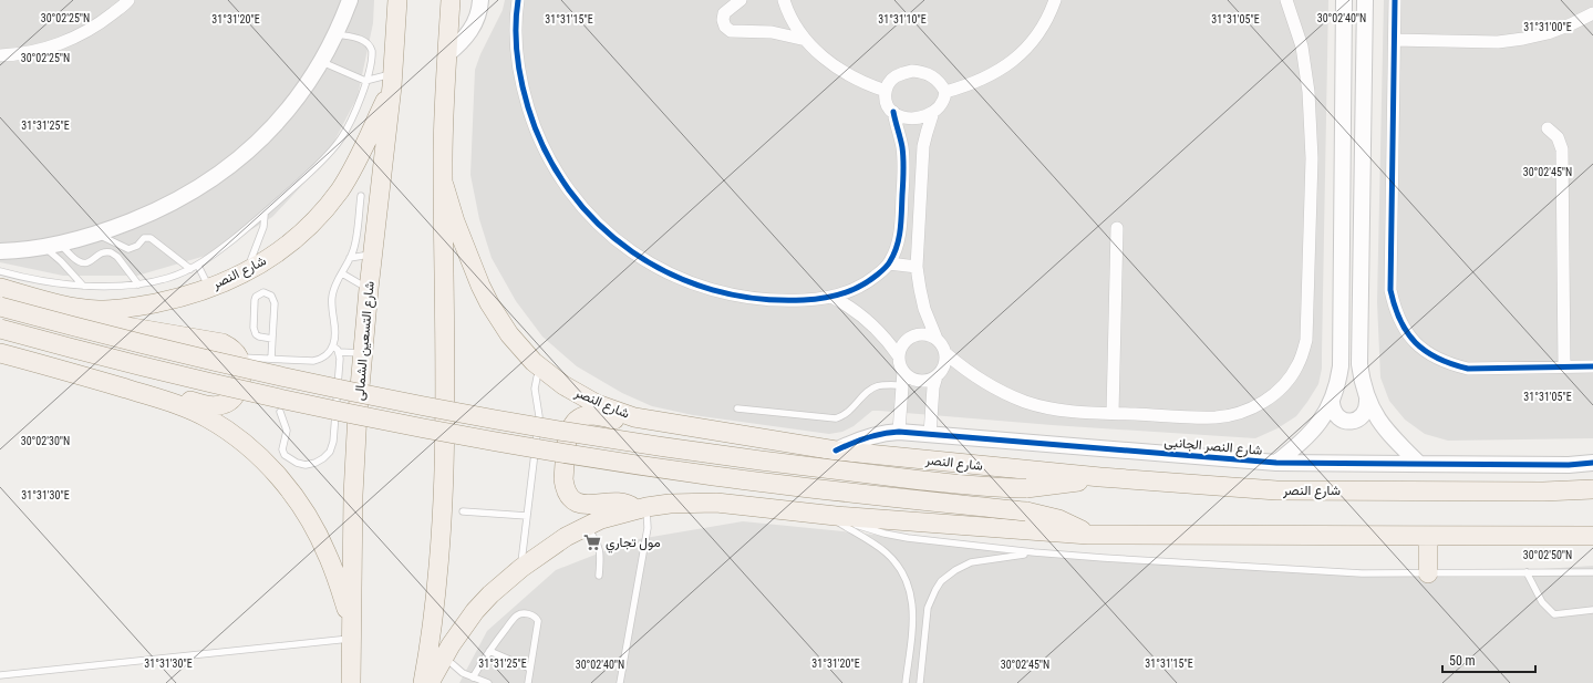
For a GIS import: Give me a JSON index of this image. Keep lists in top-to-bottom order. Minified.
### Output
{"streets":{"main road":["شارع النصر","شارع التسعين الشمالى"],"street":["شارع النصر الجانبى"]},"crossings":[["شارع النصر","شارع التسعين الشمالى"],["شارع النصر","شارع النصر الجانبى"]],"places":{"supermarket":["مول تجاري"]},"scale_bar":"50 m","coordinates":["30°02'25\"N","30°02'40\"N","31°31'20\"E","31°31'15\"E","31°31'10\"E","31°31'05\"E","31°31'00\"E","31°31'25\"E","30°02'45\"N","30°02'30\"N","31°31'30\"E","30°02'50\"N"]}
